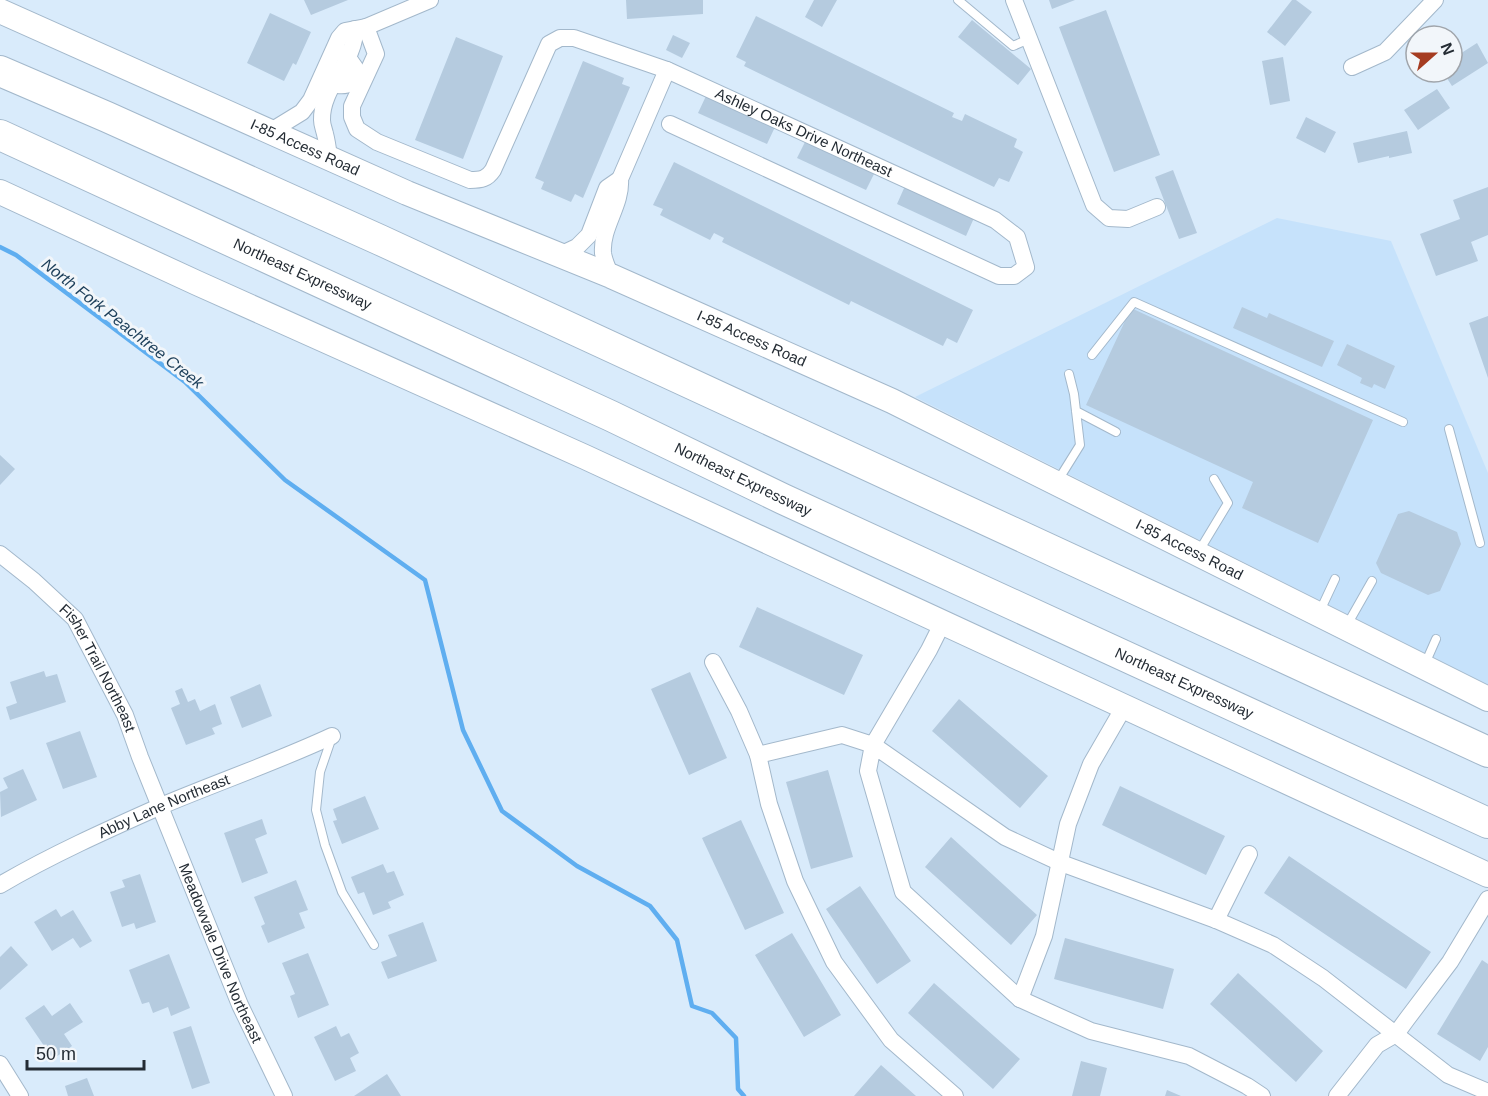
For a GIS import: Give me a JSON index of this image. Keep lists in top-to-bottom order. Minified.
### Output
{"streets":{"highway":["Northeast Expressway"],"main road":["I-85 Access Road"],"street":["Ashley Oaks Drive Northeast","Fisher Trail Northeast","Abby Lane Northeast","Meadowvale Drive Northeast"]},"crossings":[["Fisher Trail Northeast","Abby Lane Northeast"],["Fisher Trail Northeast","Meadowvale Drive Northeast"],["Abby Lane Northeast","Meadowvale Drive Northeast"]],"water":["North Fork Peachtree Creek"],"scale_bar":"50 m","north":"right"}
